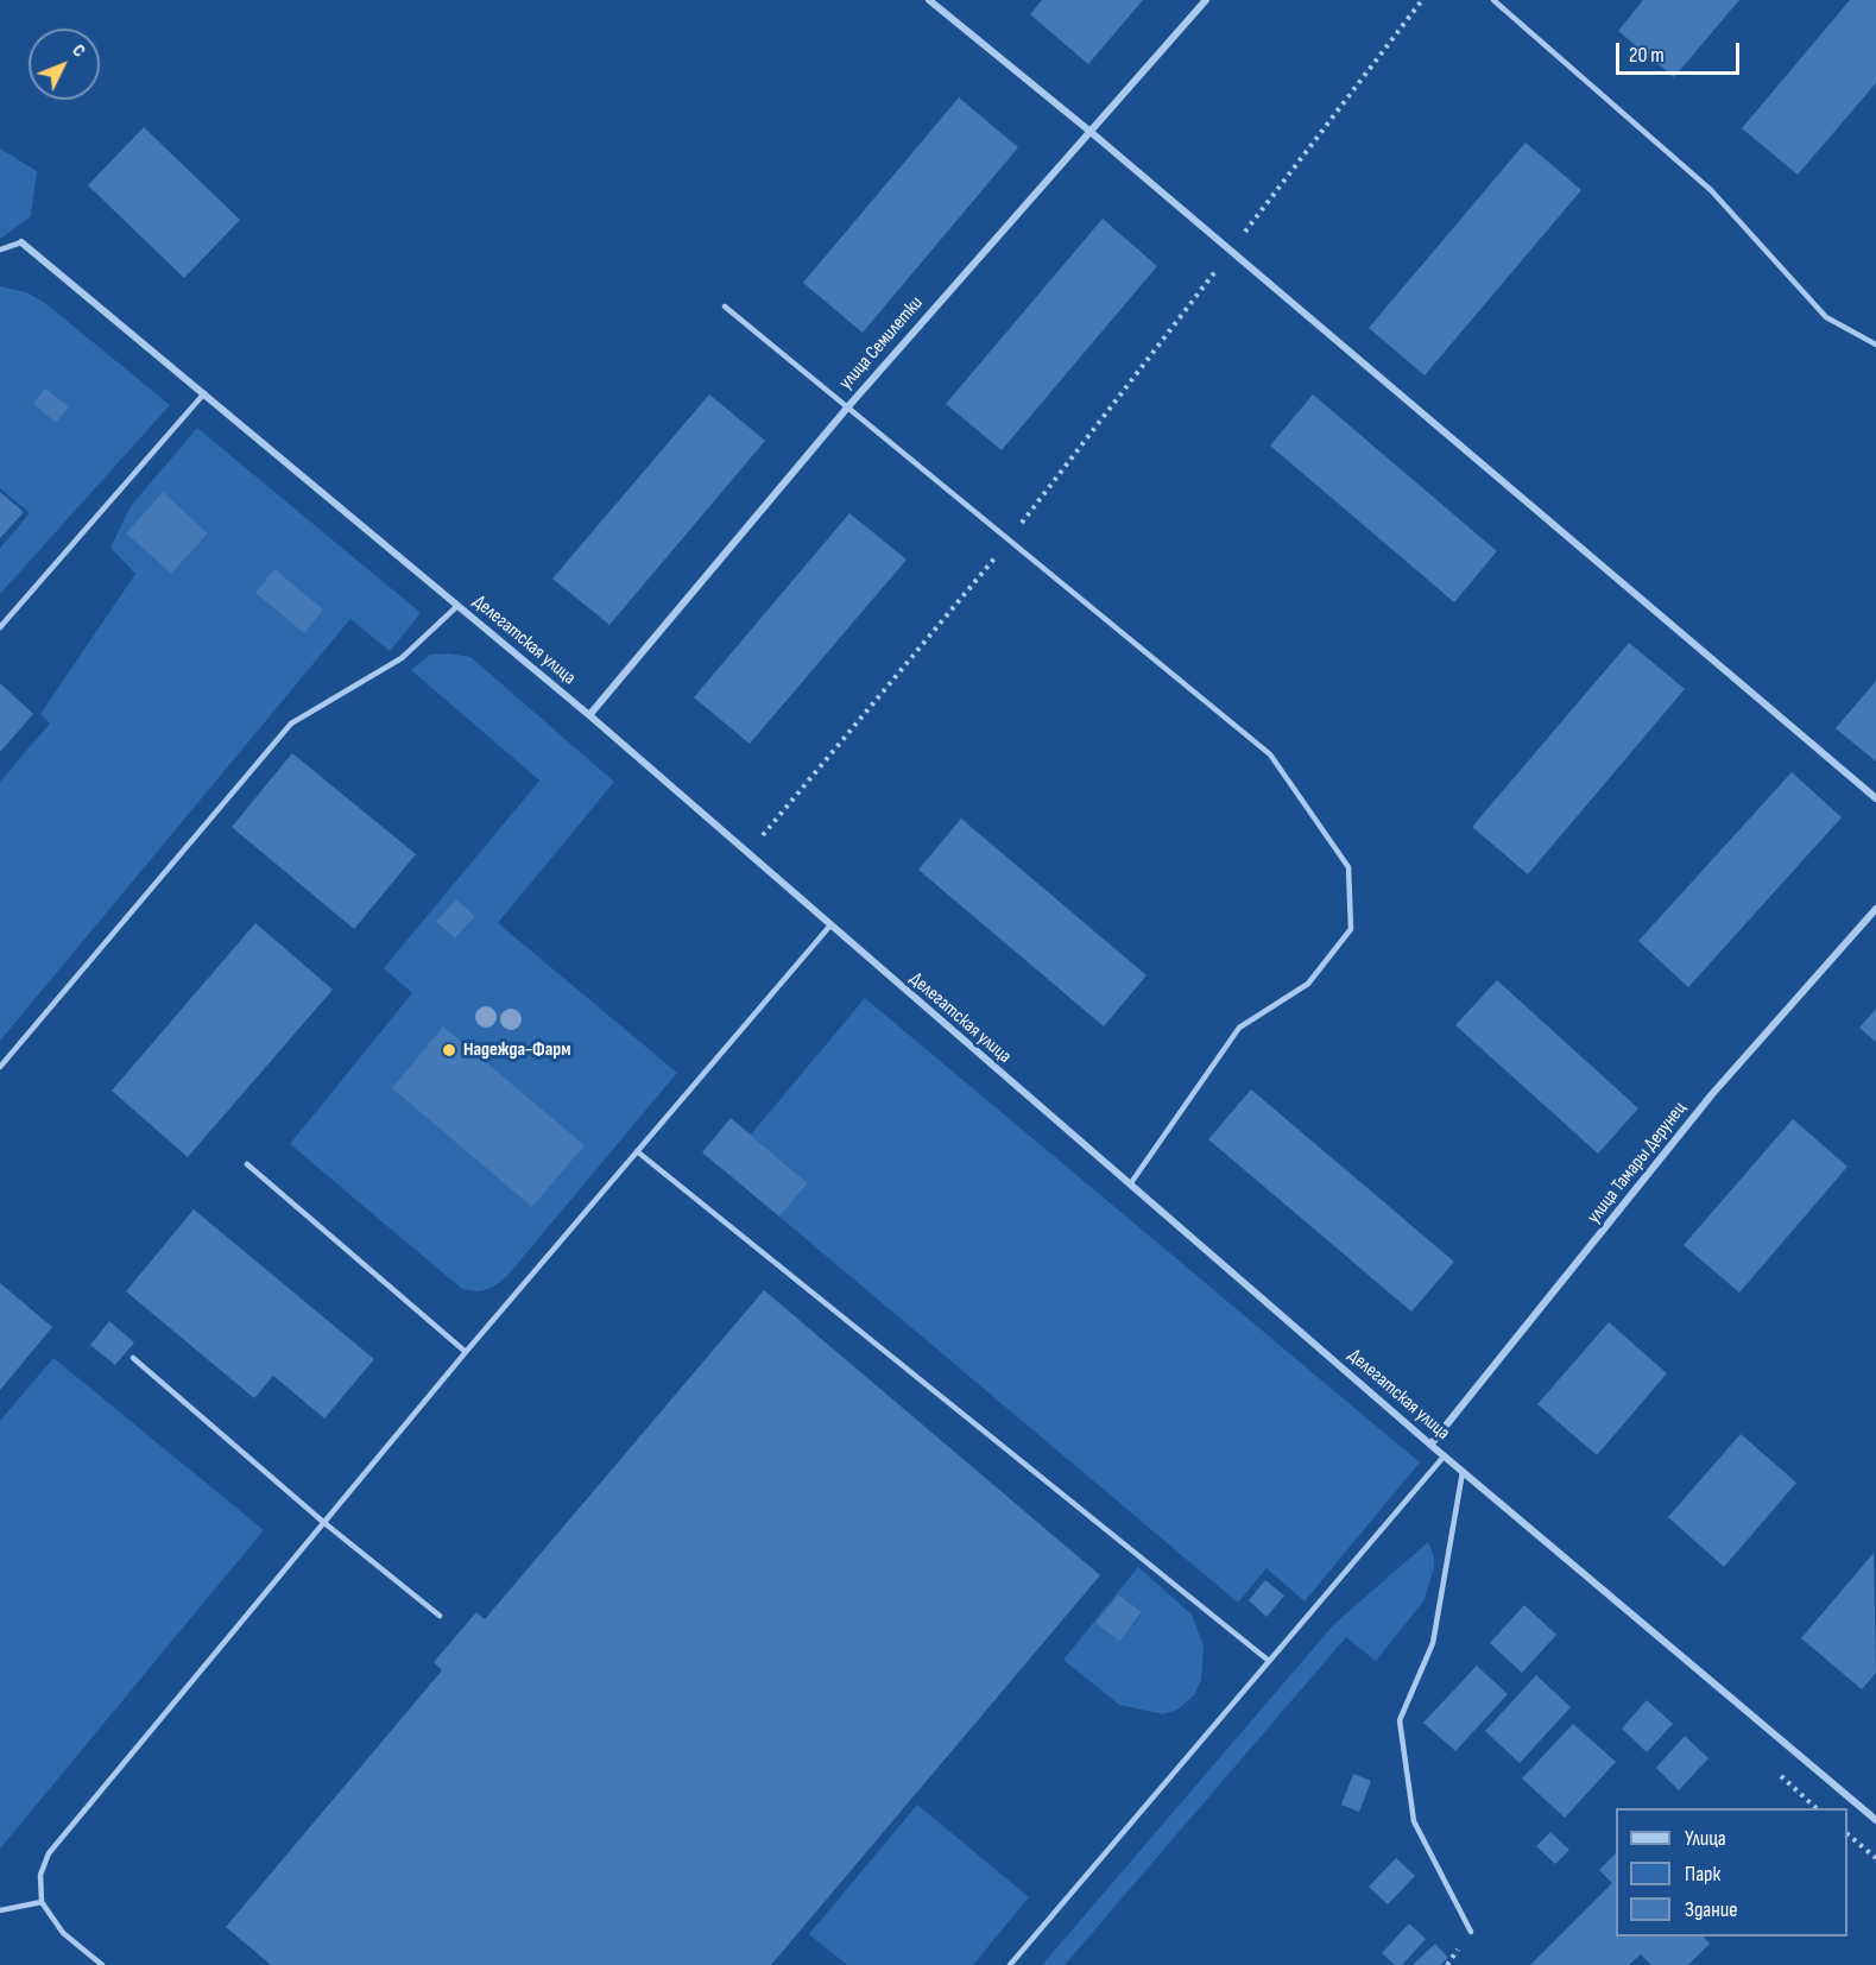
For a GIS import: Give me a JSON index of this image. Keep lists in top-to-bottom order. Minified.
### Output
{"streets":{"street":["улица Семилетки","Делегатская улица","улица Тамары Дерунец"]},"crossings":[["улица Семилетки","Делегатская улица"],["Делегатская улица","улица Тамары Дерунец"]],"places":["Надежда-Фарм"],"legend":["Улица","Парк","Здание"],"scale_bar":"20 m","north":"top right"}
